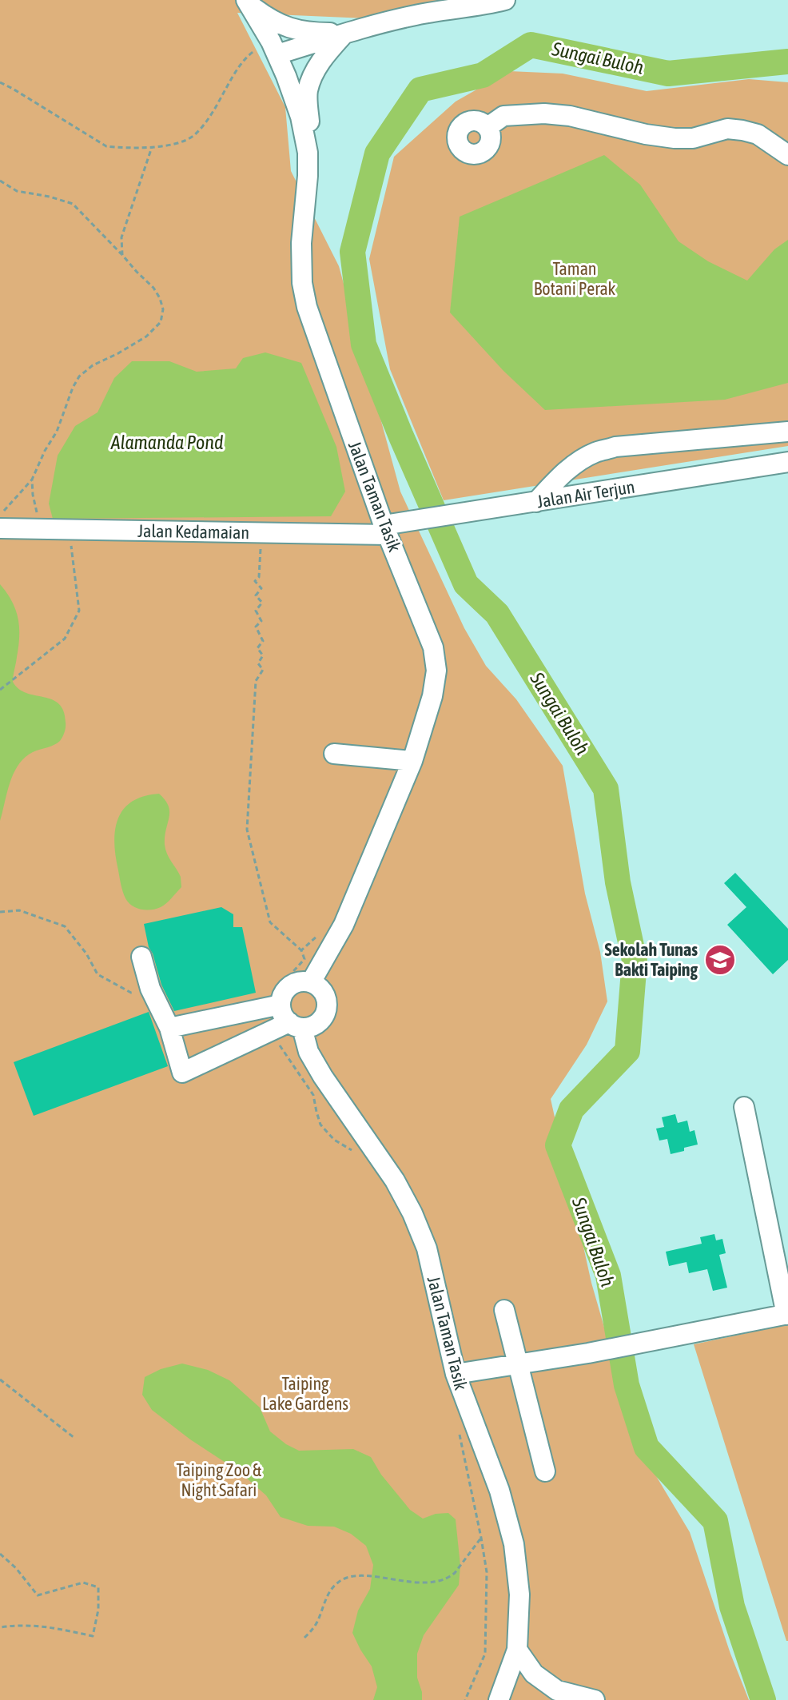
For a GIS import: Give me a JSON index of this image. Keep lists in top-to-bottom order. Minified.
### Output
{"streets":{"street":["Jalan Air Terjun","Jalan Taman Tasik","Jalan Kedamaian"]},"crossings":[["Jalan Air Terjun","Jalan Taman Tasik"],["Jalan Air Terjun","Jalan Kedamaian"],["Jalan Taman Tasik","Jalan Kedamaian"]],"water":["Sungai Buloh","Alamanda Pond"],"parks":["Taman Botani Perak","Taiping Lake Gardens","Taiping Zoo & Night Safari"],"places":{"school or university":["Sekolah Tunas Bakti Taiping"]}}
